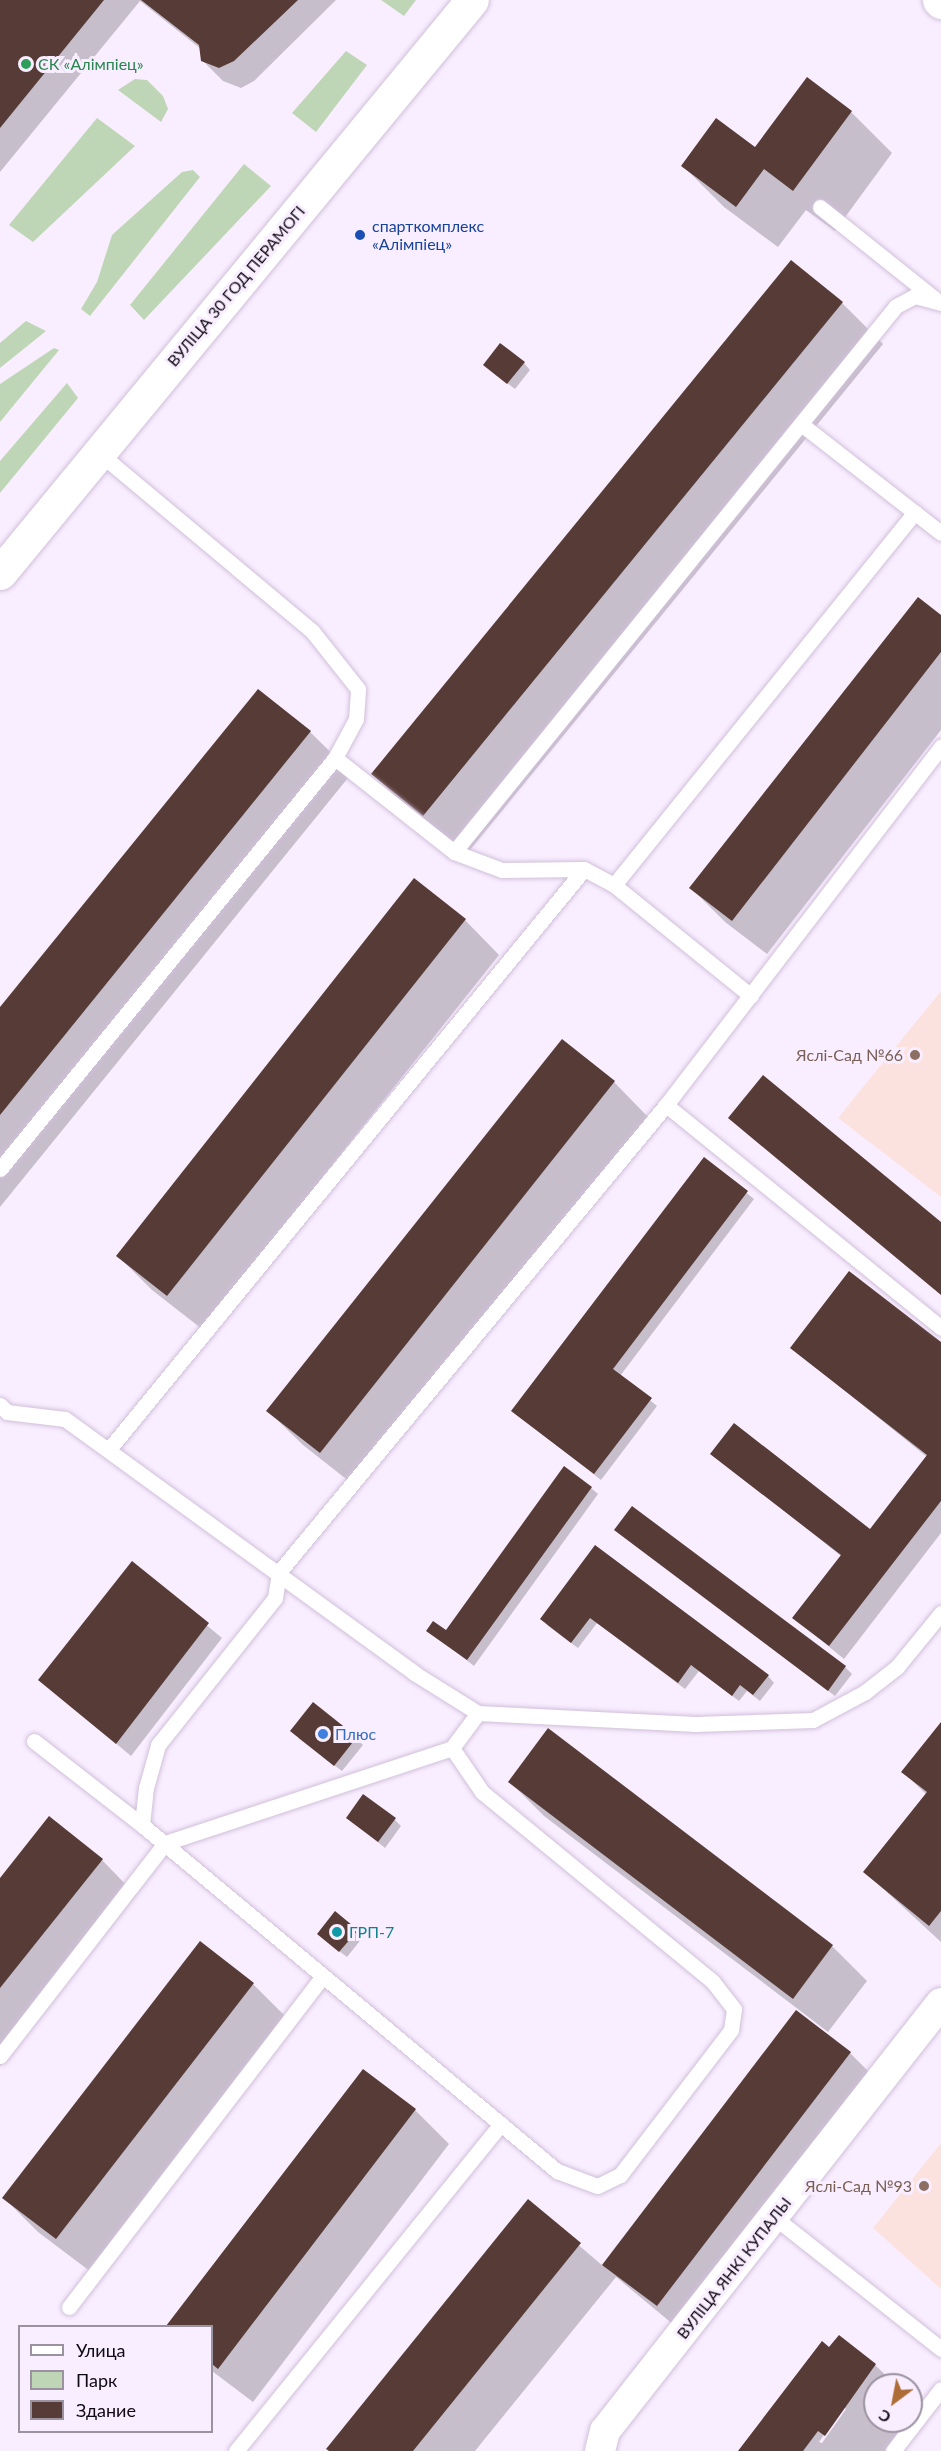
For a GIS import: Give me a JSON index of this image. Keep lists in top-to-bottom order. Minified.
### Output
{"streets":{"street":["ВУЛІЦА 30 ГОД ПЕРАМОГІ","ВУЛІЦА ЯНКІ КУПАЛЫ"]},"places":["СК «Алімпіец»","спарткомплекс «Алімпіец»","Яслі-Сад №66","Плюс","ГРП-7","Яслі-Сад №93"],"legend":["Улица","Парк","Здание"],"north":"bottom left"}
